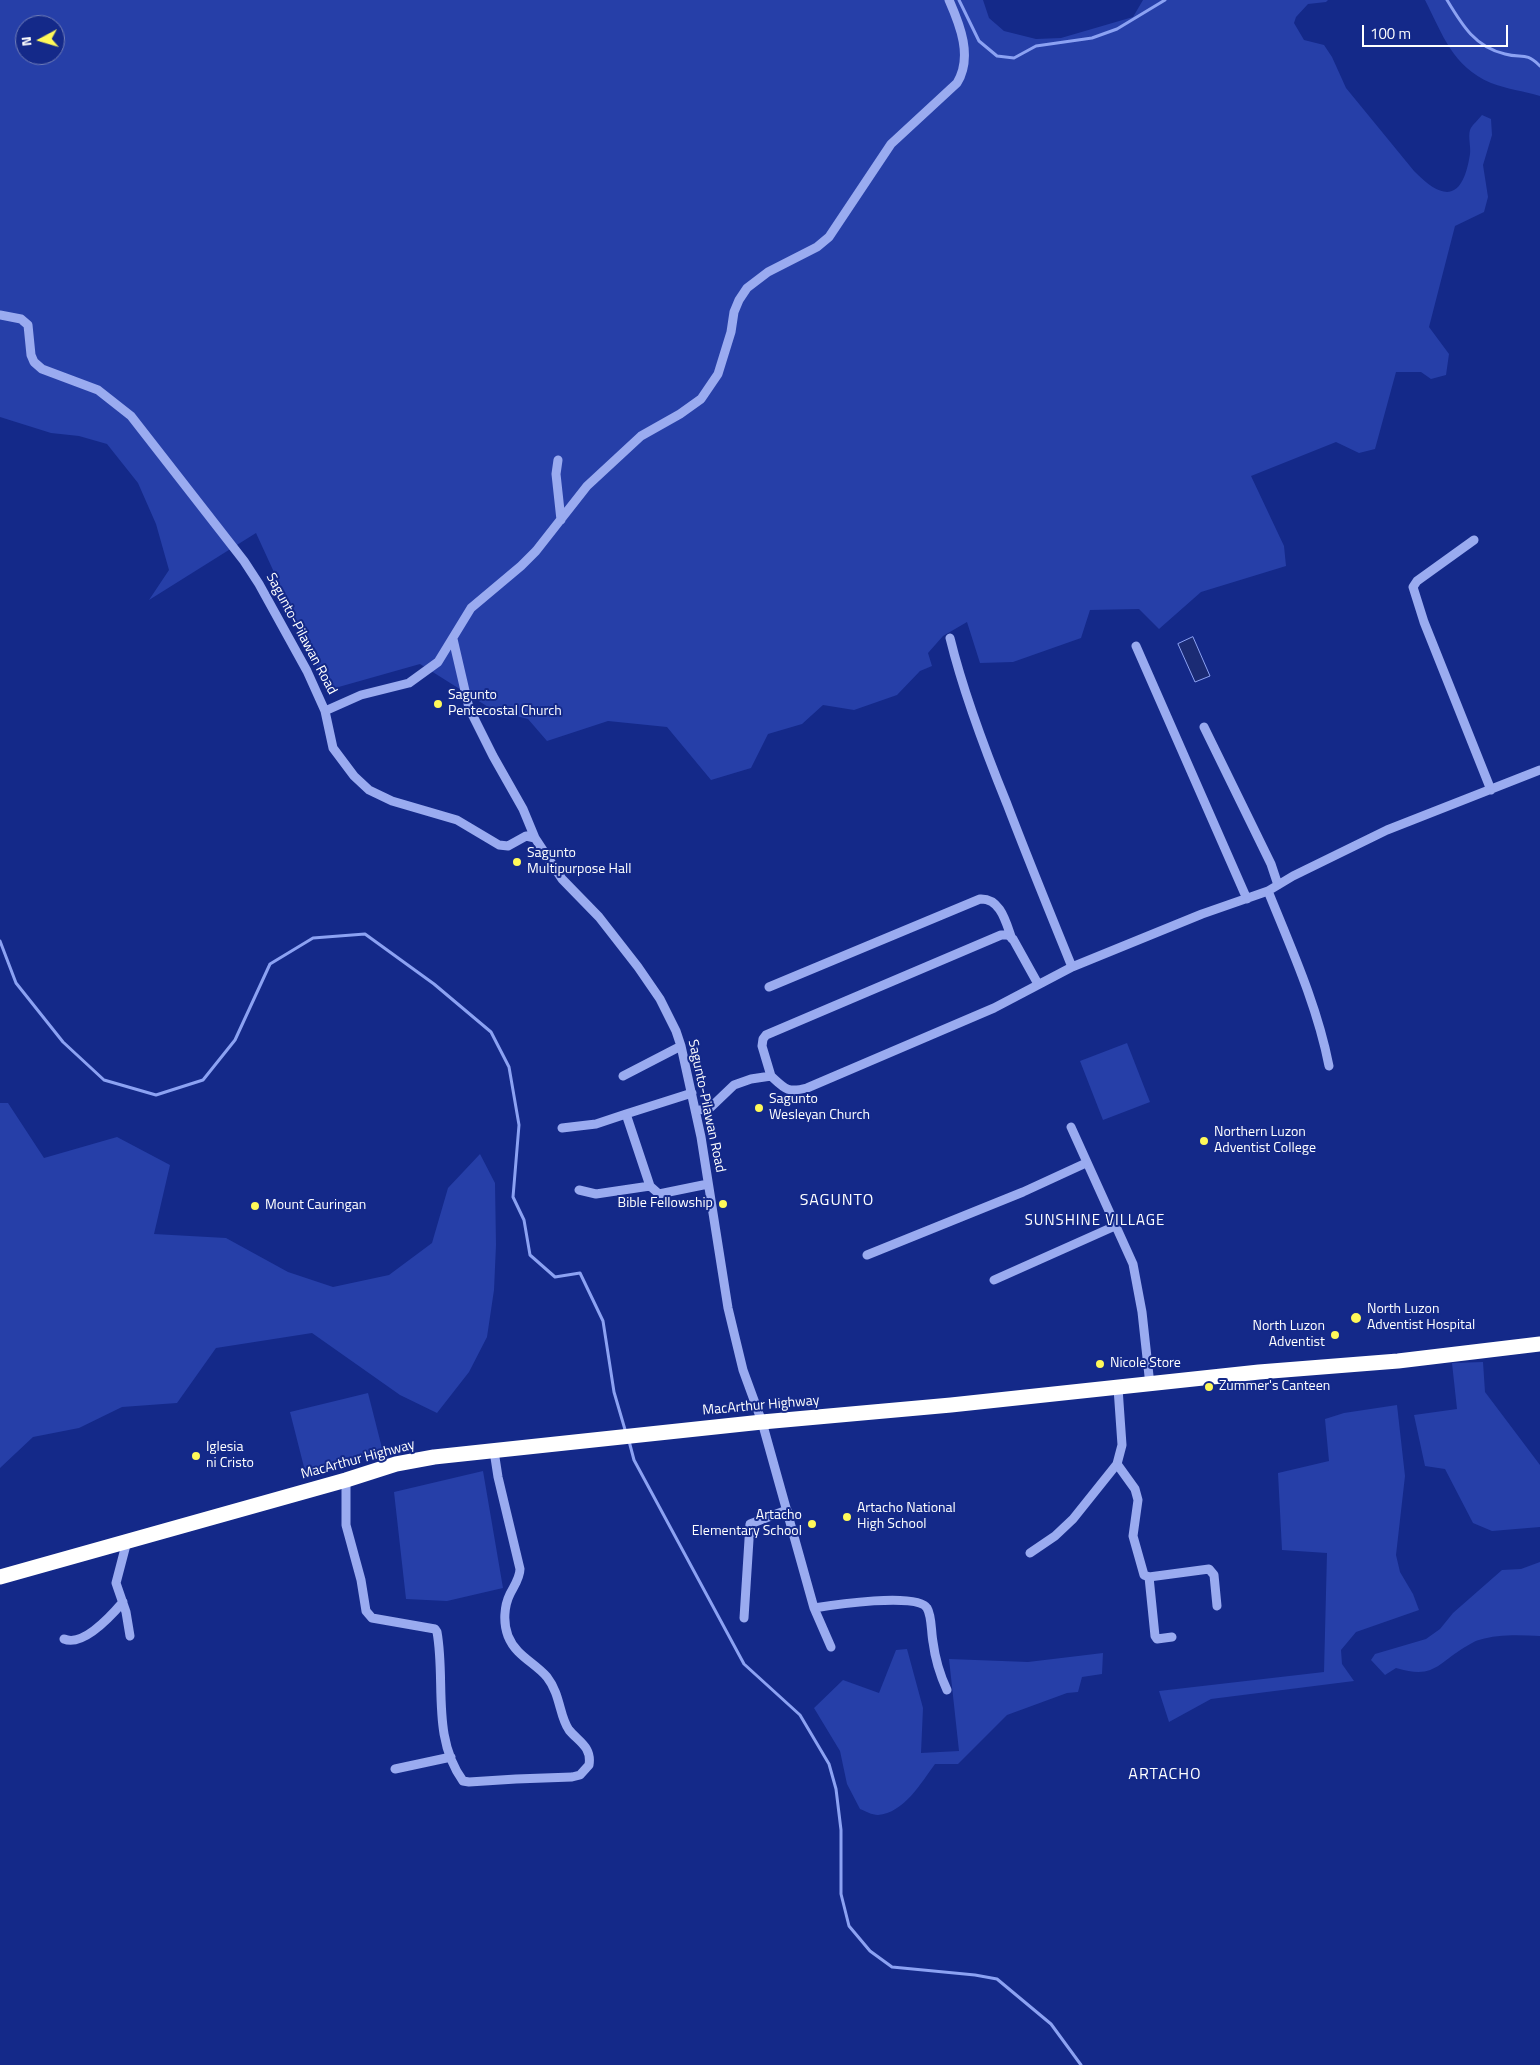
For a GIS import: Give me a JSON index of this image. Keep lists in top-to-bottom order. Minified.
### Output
{"streets":{"highway":["MacArthur Highway"],"street":["Sagunto-Pilawan Road"]},"crossings":[["Sagunto-Pilawan Road","MacArthur Highway"]],"districts":["SAGUNTO","SUNSHINE VILLAGE","ARTACHO"],"places":["Sagunto Pentecostal Church","Sagunto Multipurpose Hall","Sagunto Wesleyan Church","Northern Luzon Adventist College","Bible Fellowship","Mount Cauringan","North Luzon Adventist Hospital","North Luzon Adventist","Nicole Store","Zummer's Canteen","Iglesia ni Cristo","Artacho National High School","Artacho Elementary School"],"scale_bar":"100 m","north":"left"}
